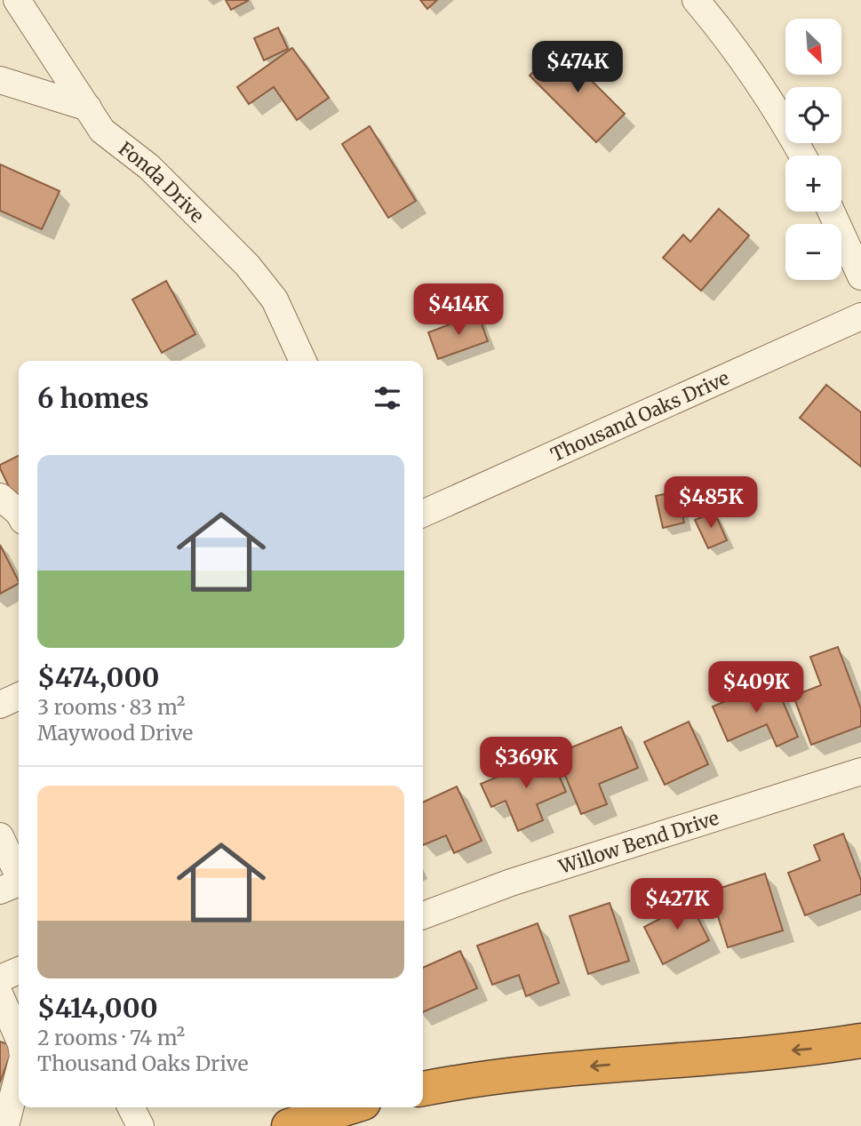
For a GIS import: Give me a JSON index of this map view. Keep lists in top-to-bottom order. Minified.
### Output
{"streets":{"street":["Fonda Drive","Thousand Oaks Drive","Willow Bend Drive"]},"north":"bottom right","page":{"map_buttons":["+","−"],"price":["$474K","$414K","$485K","$409K","$369K","$427K"],"heading":"6 homes","list":[{"name":"$474,000","note":"3 rooms · 83 m² · Maywood Drive"},{"name":"$414,000","note":"2 rooms · 74 m² · Thousand Oaks Drive"}]}}
